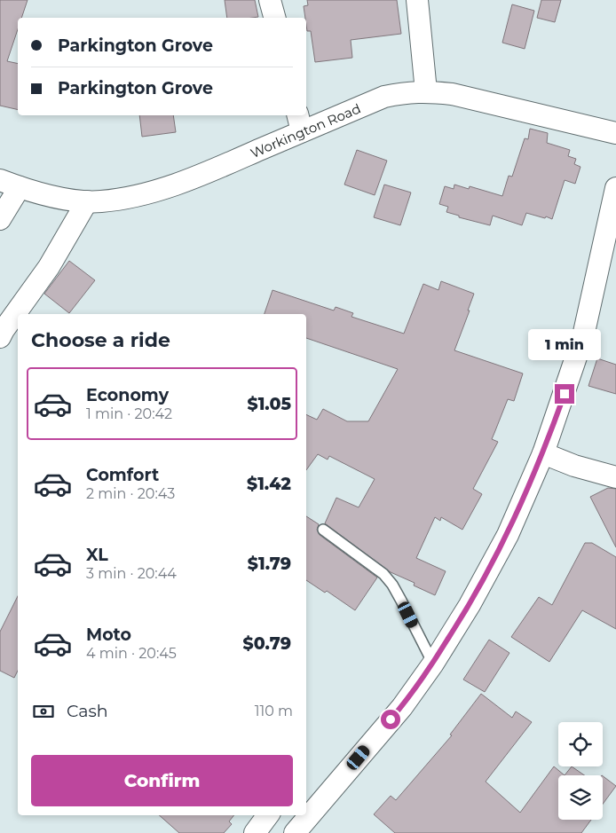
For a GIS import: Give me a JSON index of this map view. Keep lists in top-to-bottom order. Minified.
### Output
{"streets":{"street":["Workington Road"]},"page":{"banner":["Parkington Grove","Parkington Grove"],"heading":"Choose a ride","bubble":"1 min","list":[{"name":"Economy","note":"1 min · 20:42","value":"$1.05"},{"name":"Comfort","note":"2 min · 20:43","value":"$1.42"},{"name":"XL","note":"3 min · 20:44","value":"$1.79"},{"name":"Moto","note":"4 min · 20:45","value":"$0.79"}],"pay":["Cash","110 m"],"buttons":"Confirm"}}
